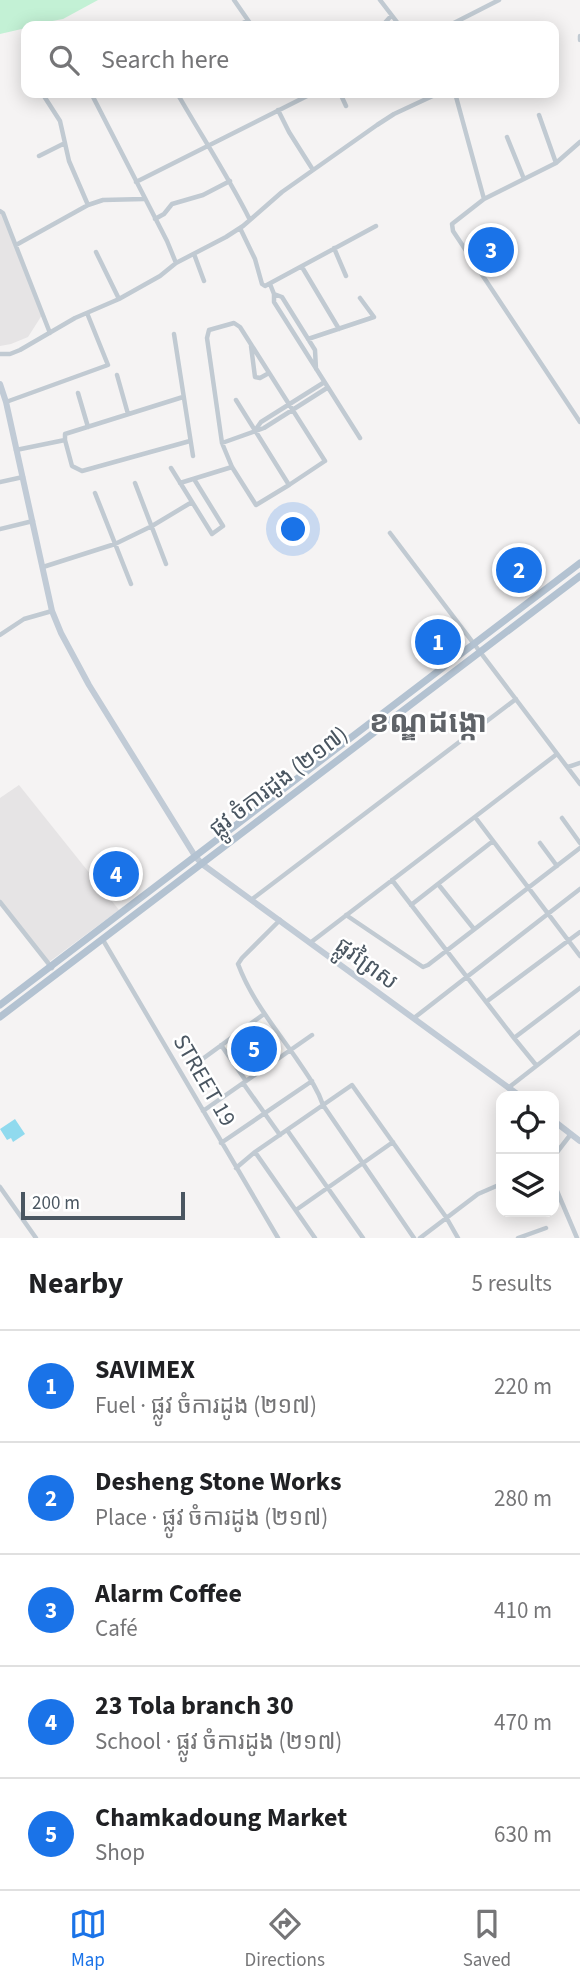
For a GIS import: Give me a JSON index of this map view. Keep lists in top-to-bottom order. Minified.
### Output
{"streets":{"main road":["ផ្លូវ ចំការដូង (២១៧)"],"street":["ផ្លូវព្រៃស","STREET 19"]},"crossings":[["ផ្លូវ ចំការដូង (២១៧)","ផ្លូវព្រៃស"],["ផ្លូវ ចំការដូង (២១៧)","STREET 19"]],"districts":["ខណ្ឌដង្កោ"],"scale_bar":"200 m","page":{"search":"Search here","pins":["3","2","1","4","5"],"scale":"200 m","heading":["Nearby","5 results"],"list":[{"mark":"1","name":"SAVIMEX","note":"Fuel · ផ្លូវ ចំការដូង (២១៧)","value":"220 m"},{"mark":"2","name":"Desheng Stone Works","note":"Place · ផ្លូវ ចំការដូង (២១៧)","value":"280 m"},{"mark":"3","name":"Alarm Coffee","note":"Café","value":"410 m"},{"mark":"4","name":"23 Tola branch 30","note":"School · ផ្លូវ ចំការដូង (២១៧)","value":"470 m"},{"mark":"5","name":"Chamkadoung Market","note":"Shop","value":"630 m"}],"nav":["Map","Directions","Saved"]}}
